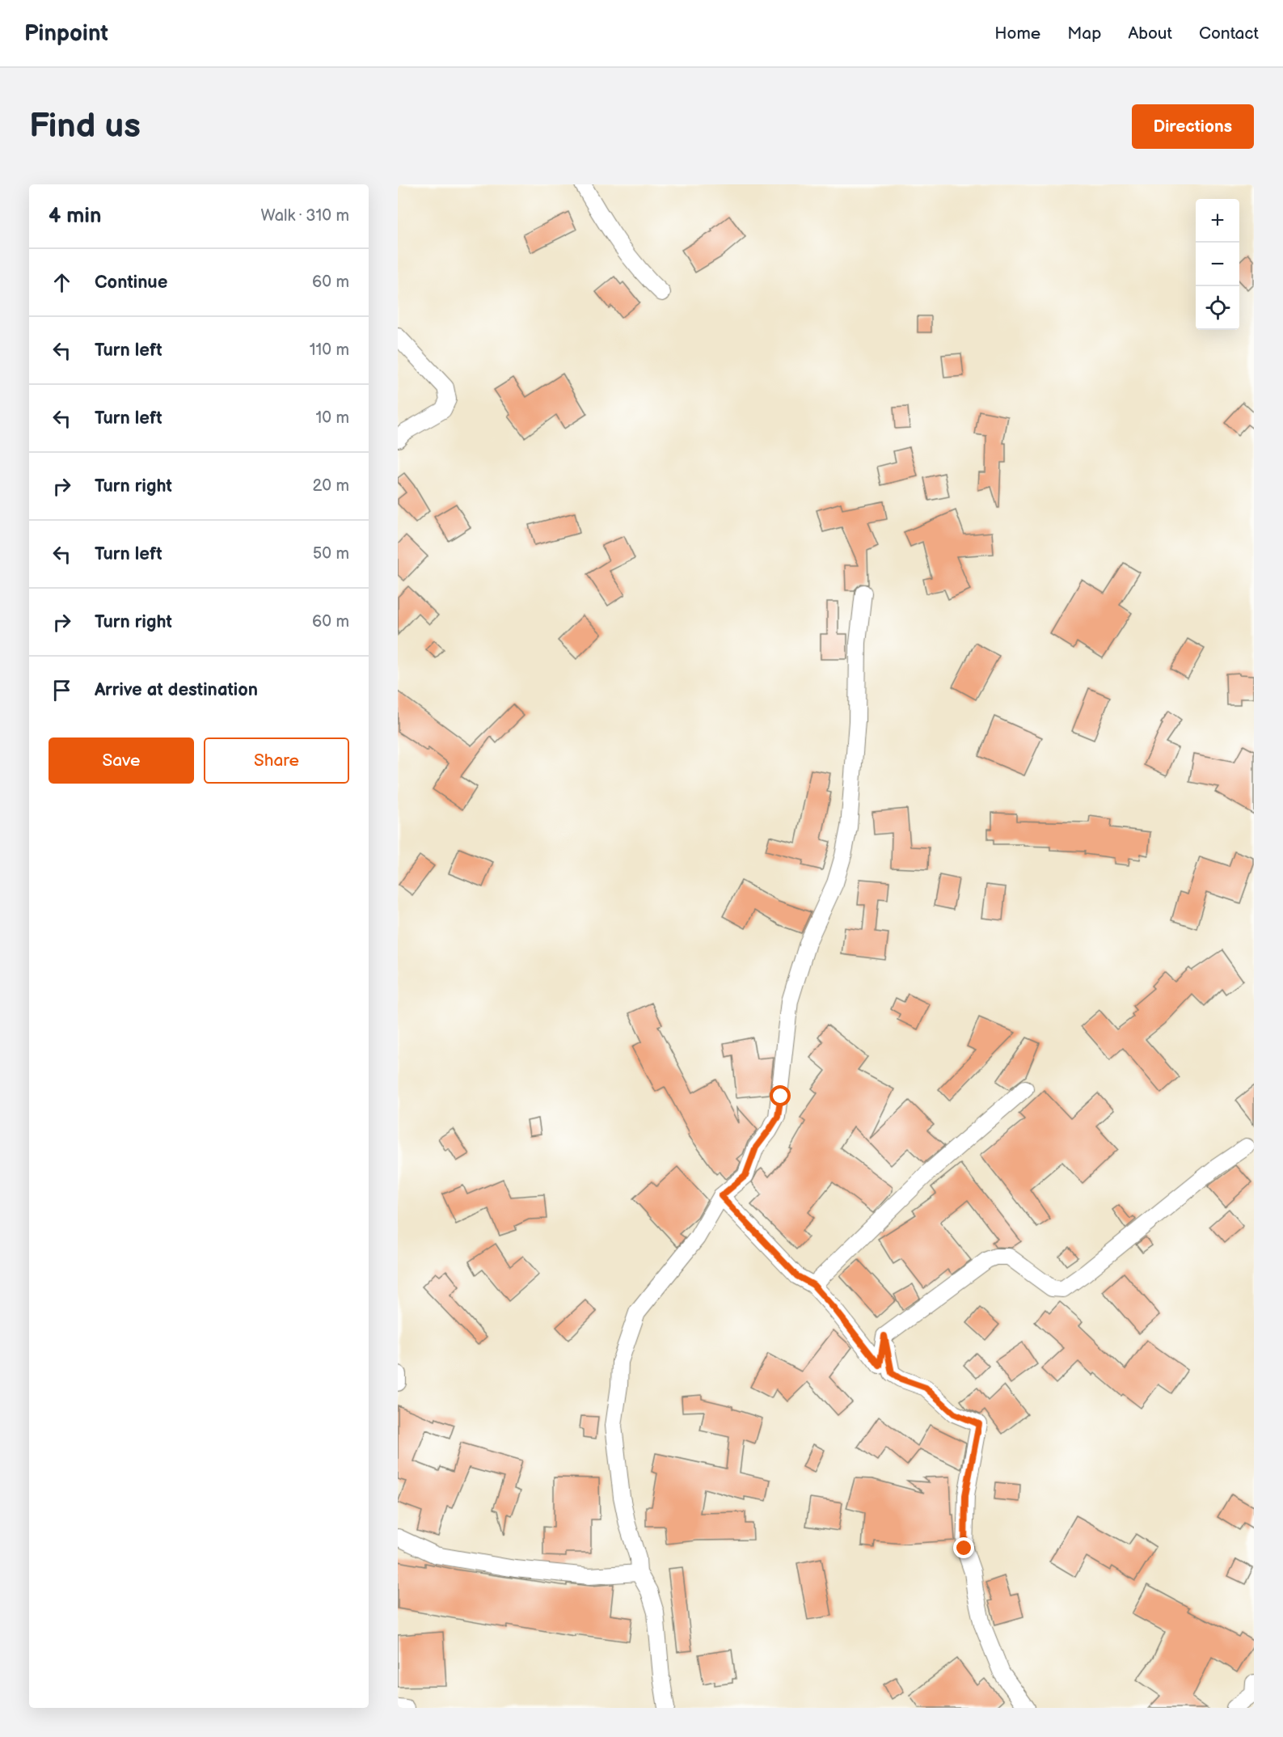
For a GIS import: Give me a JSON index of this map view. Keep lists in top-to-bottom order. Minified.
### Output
{"page":{"header":"Pinpoint","nav":["Home","Map","About","Contact"],"buttons":["Directions",["Save","Share"]],"title":"Find us","heading":["4 min","Walk · 310 m"],"map_buttons":["+","−"],"list":[["Continue","60 m"],["Turn left","110 m"],["Turn left","10 m"],["Turn right","20 m"],["Turn left","50 m"],["Turn right","60 m"],"Arrive at destination"]}}
